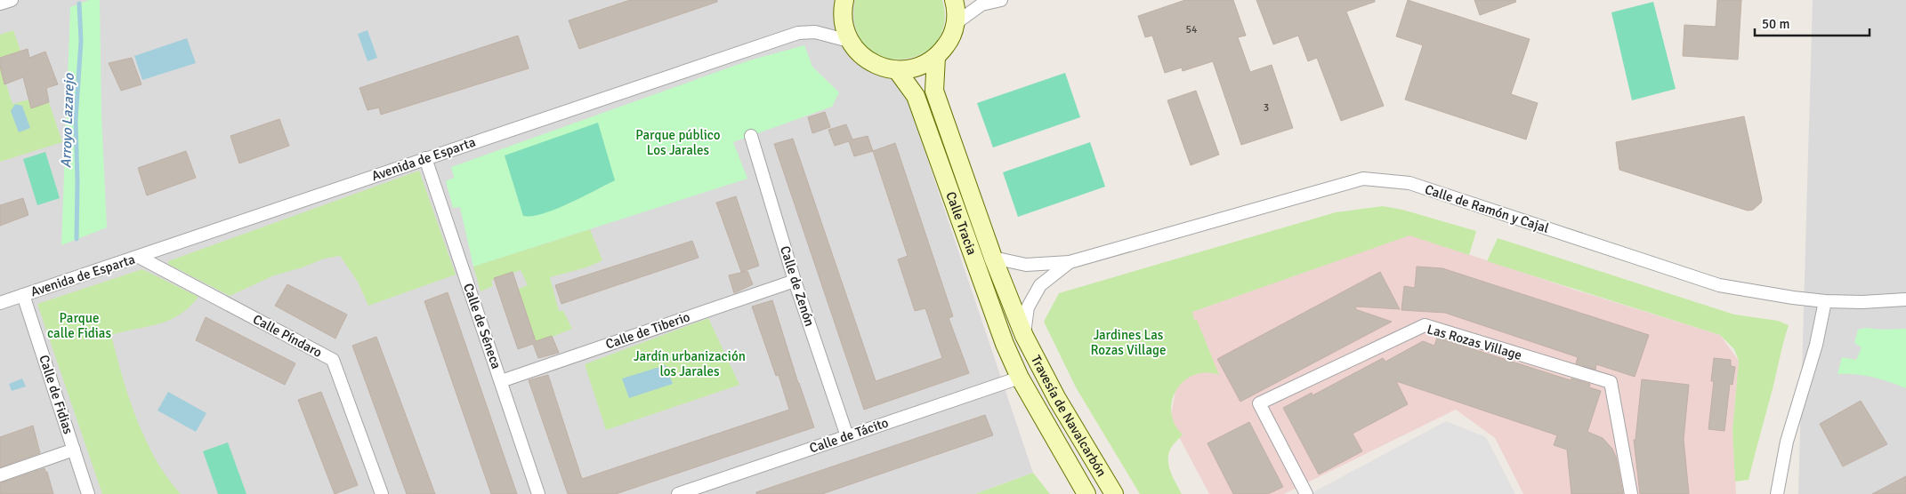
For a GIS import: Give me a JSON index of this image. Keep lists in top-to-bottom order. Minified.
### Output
{"streets":{"street":["Avenida de Esparta","Calle de Ramón y Cajal","Calle Tracia","Calle de Zenón","Calle de Séneca","Calle de Tiberio","Calle Píndaro","Las Rozas Village","Calle de Fidias","Travesía de Navalcarbón","Calle de Tácito"]},"crossings":[["Avenida de Esparta","Calle de Séneca"],["Avenida de Esparta","Calle Píndaro"],["Avenida de Esparta","Calle de Fidias"],["Calle de Ramón y Cajal","Calle Tracia"],["Calle de Ramón y Cajal","Travesía de Navalcarbón"],["Calle Tracia","Travesía de Navalcarbón"],["Calle Tracia","Calle de Tácito"],["Calle de Zenón","Calle de Tiberio"],["Calle de Zenón","Calle de Tácito"],["Calle de Séneca","Calle de Tiberio"],["Travesía de Navalcarbón","Calle de Tácito"]],"water":["Arroyo Lazarejo"],"parks":["Parque público Los Jarales","Parque calle Fidias","Jardines Las Rozas Village","Jardín urbanización los Jarales"],"house_numbers":["54","3"],"scale_bar":"50 m"}
